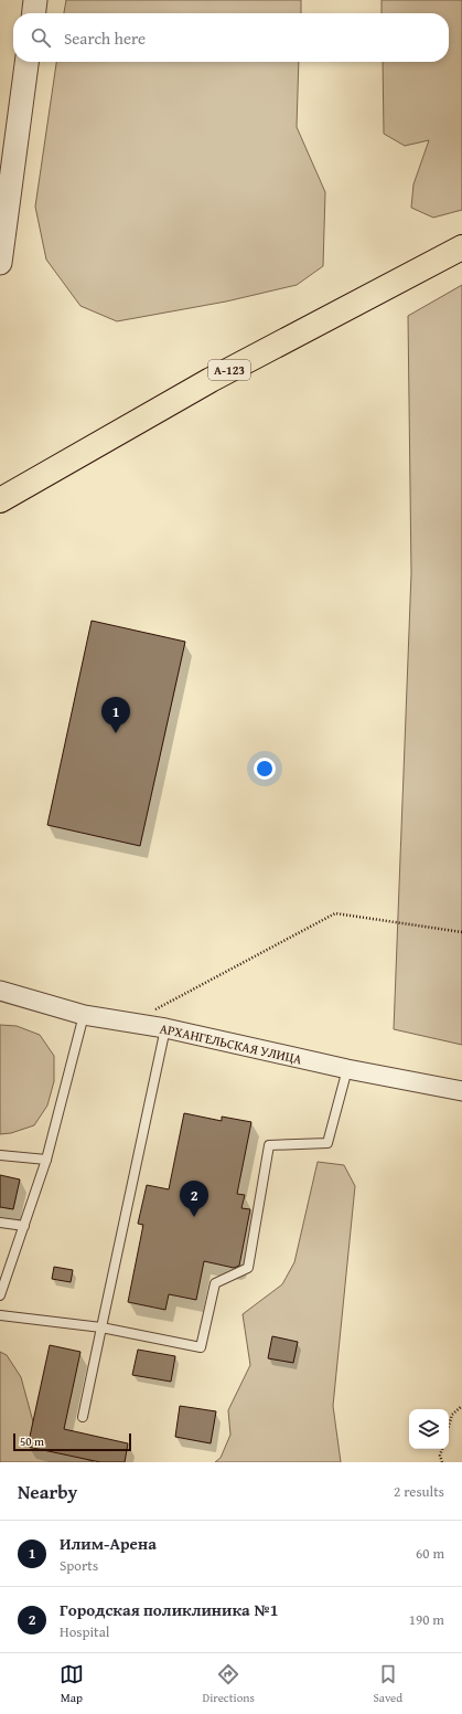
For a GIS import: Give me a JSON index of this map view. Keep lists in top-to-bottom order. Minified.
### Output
{"streets":{"main road":["А-123"],"street":["АРХАНГЕЛЬСКАЯ УЛИЦА"]},"scale_bar":"50 m","page":{"search":"Search here","pins":["1","2"],"scale":"50 m","heading":["Nearby","2 results"],"list":[{"mark":"1","name":"Илим-Арена","note":"Sports","value":"60 m"},{"mark":"2","name":"Городская поликлиника №1","note":"Hospital","value":"190 m"}],"nav":["Map","Directions","Saved"]}}
